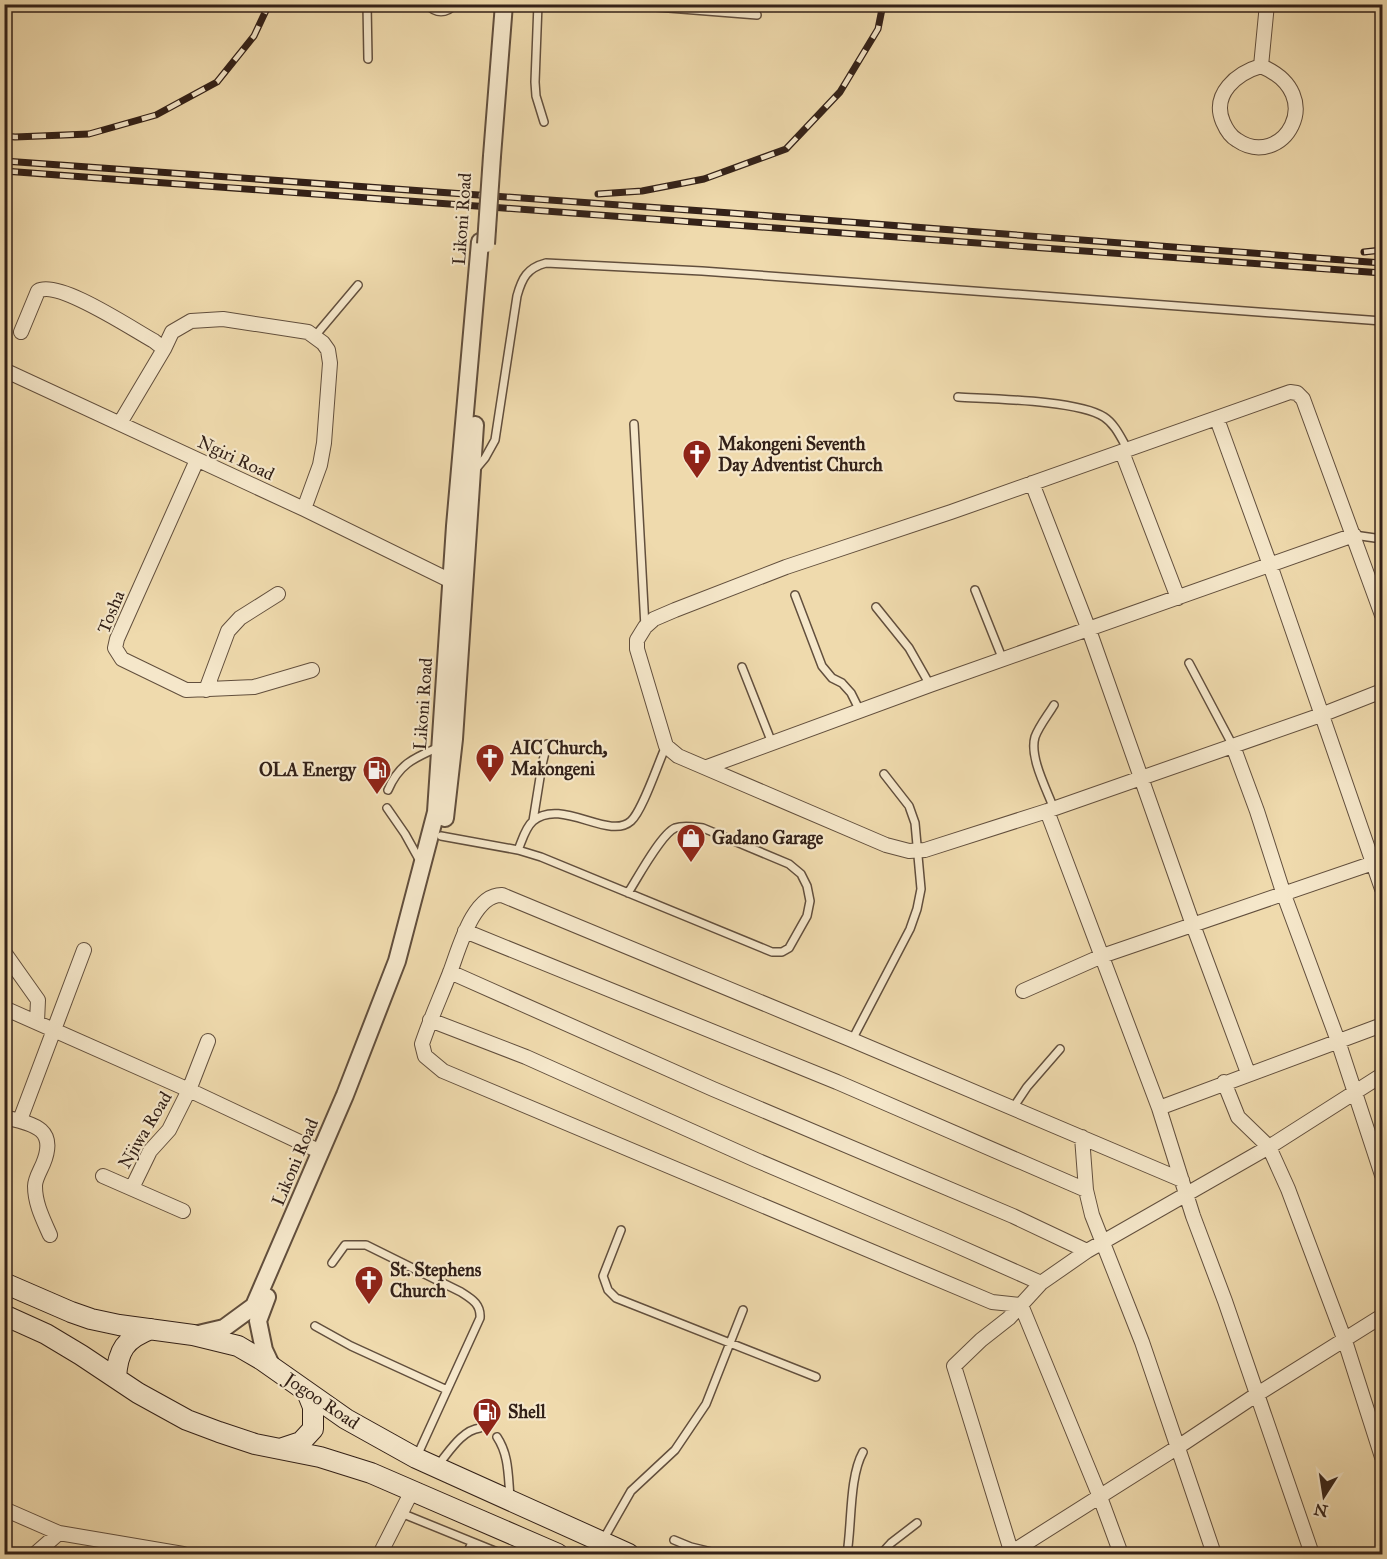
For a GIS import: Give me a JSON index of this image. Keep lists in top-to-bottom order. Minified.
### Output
{"streets":{"main road":["Jogoo Road"],"street":["Likoni Road","Ngiri Road","Tosha","Njiwa Road"]},"crossings":[["Likoni Road","Ngiri Road"],["Likoni Road","Jogoo Road"],["Ngiri Road","Tosha"]],"places":{"church":["Makongeni Seventh Day Adventist Church","AIC Church, Makongeni","St. Stephens Church"],"fuel station":["OLA Energy","Shell"],"shop":["Gadano Garage"]},"north":"bottom"}
